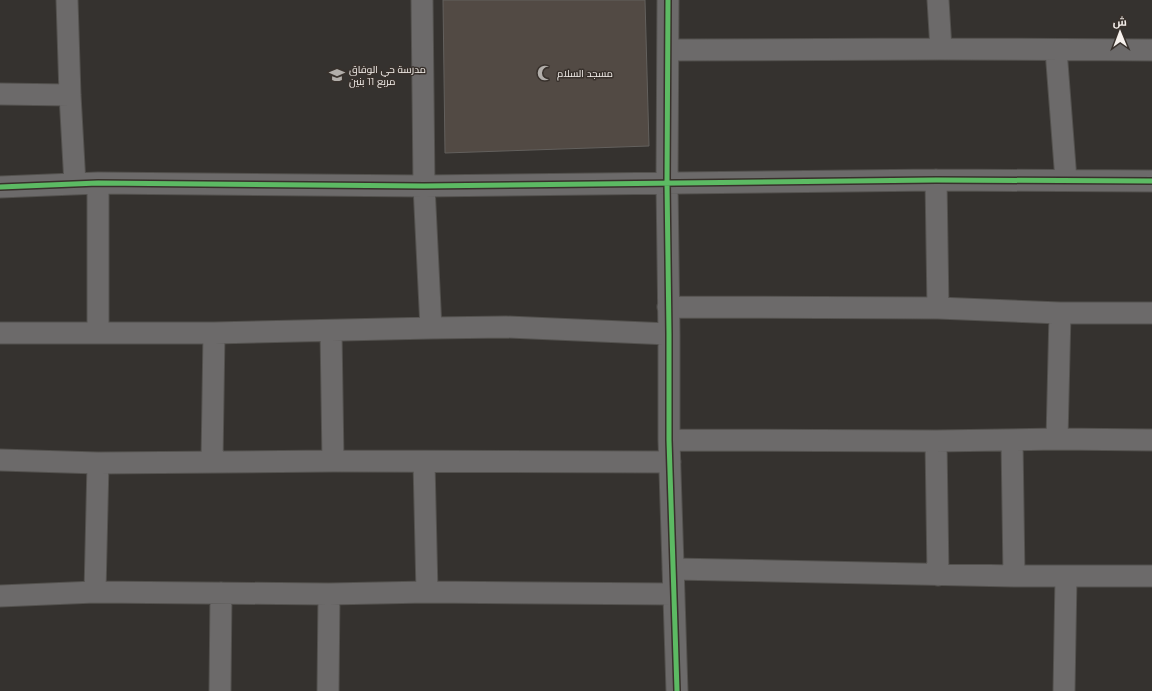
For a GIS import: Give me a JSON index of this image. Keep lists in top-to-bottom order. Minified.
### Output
{"places":{"mosque":["مسجد السلام"],"school or university":["مدرسة حي الوفاق مربع 11 بنين"]},"north":"top"}
